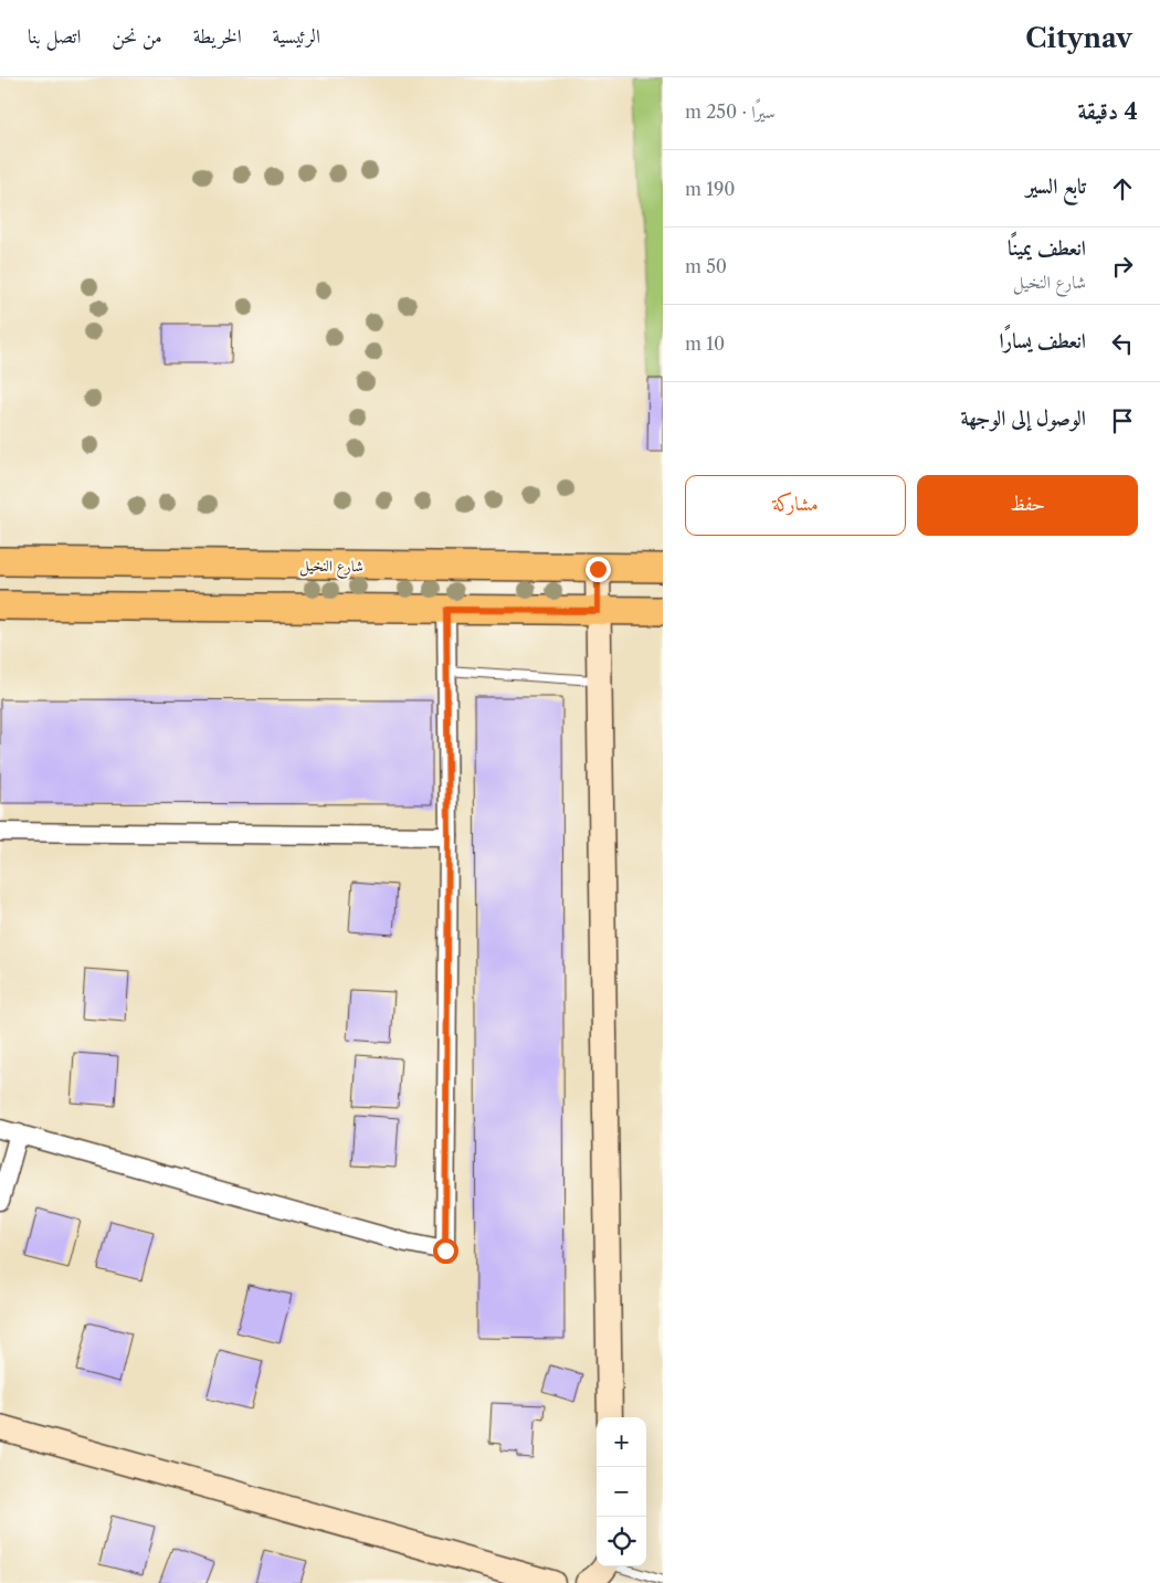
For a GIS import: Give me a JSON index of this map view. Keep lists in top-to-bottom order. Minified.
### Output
{"streets":{"main road":["شارع النخيل"]},"page":{"header":"Citynav","nav":["الرئيسية","الخريطة","من نحن","اتصل بنا"],"heading":["4 دقيقة","سيرًا · 250 m"],"list":[["تابع السير","190 m"],["انعطف يمينًا","شارع النخيل","50 m"],["انعطف يسارًا","10 m"],"الوصول إلى الوجهة"],"buttons":["حفظ","مشاركة"],"map_buttons":["+","−"]}}
